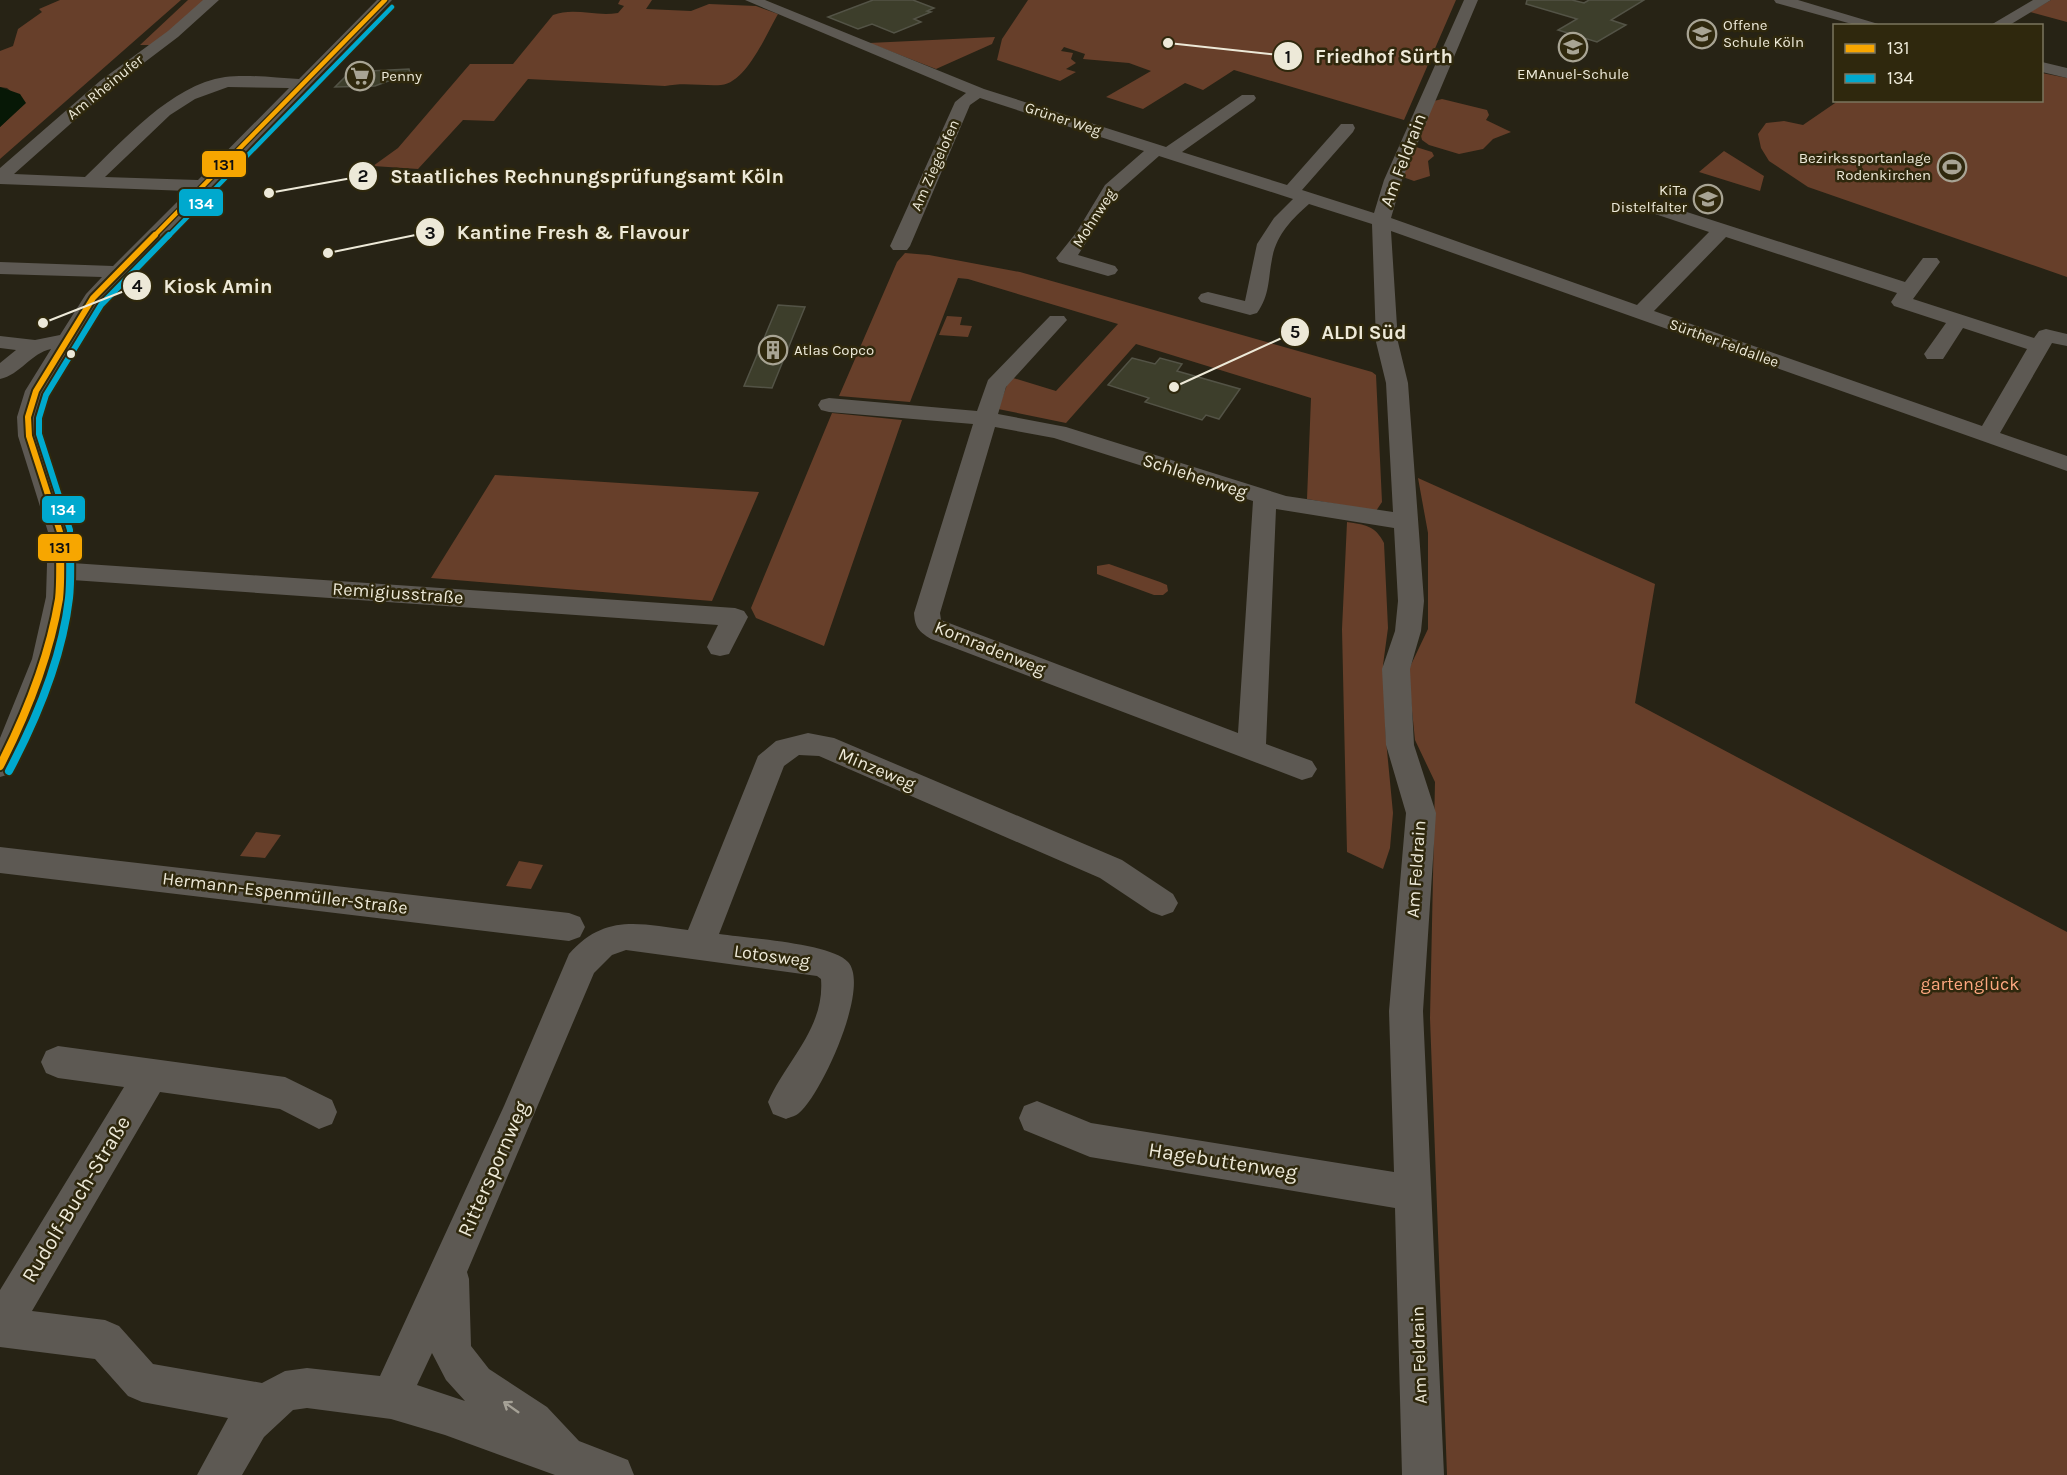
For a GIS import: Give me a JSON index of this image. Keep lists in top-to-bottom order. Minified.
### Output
{"streets":{"street":["Am Rheinufer","Grüner Weg","Am Feldrain","Am Ziegelofen","Mohnweg","Sürther Feldallee","Schlehenweg","Remigiusstraße","Kornradenweg","Minzeweg","Hermann-Espenmüller-Straße","Lotosweg","Hagebuttenweg","Ritterspornweg","Rudolf-Buch-Straße"]},"crossings":[["Grüner Weg","Am Feldrain"],["Grüner Weg","Am Ziegelofen"],["Grüner Weg","Mohnweg"],["Grüner Weg","Sürther Feldallee"],["Am Feldrain","Sürther Feldallee"],["Am Feldrain","Schlehenweg"],["Am Feldrain","Hagebuttenweg"],["Schlehenweg","Kornradenweg"],["Minzeweg","Lotosweg"],["Lotosweg","Ritterspornweg"]],"parks":["gartenglück"],"places":{"school or university":["Offene Schule Köln","EMAnuel-Schule","KiTa Distelfalter"],"other":["Friedhof Sürth","Staatliches Rechnungsprüfungsamt Köln","Kantine Fresh & Flavour","Kiosk Amin","ALDI Süd"],"supermarket":["Penny"],"sports":["Bezirkssportanlage Rodenkirchen"],"building":["Atlas Copco"]},"lines":["transit line 131","transit line 134"],"legend":["131","134"]}
